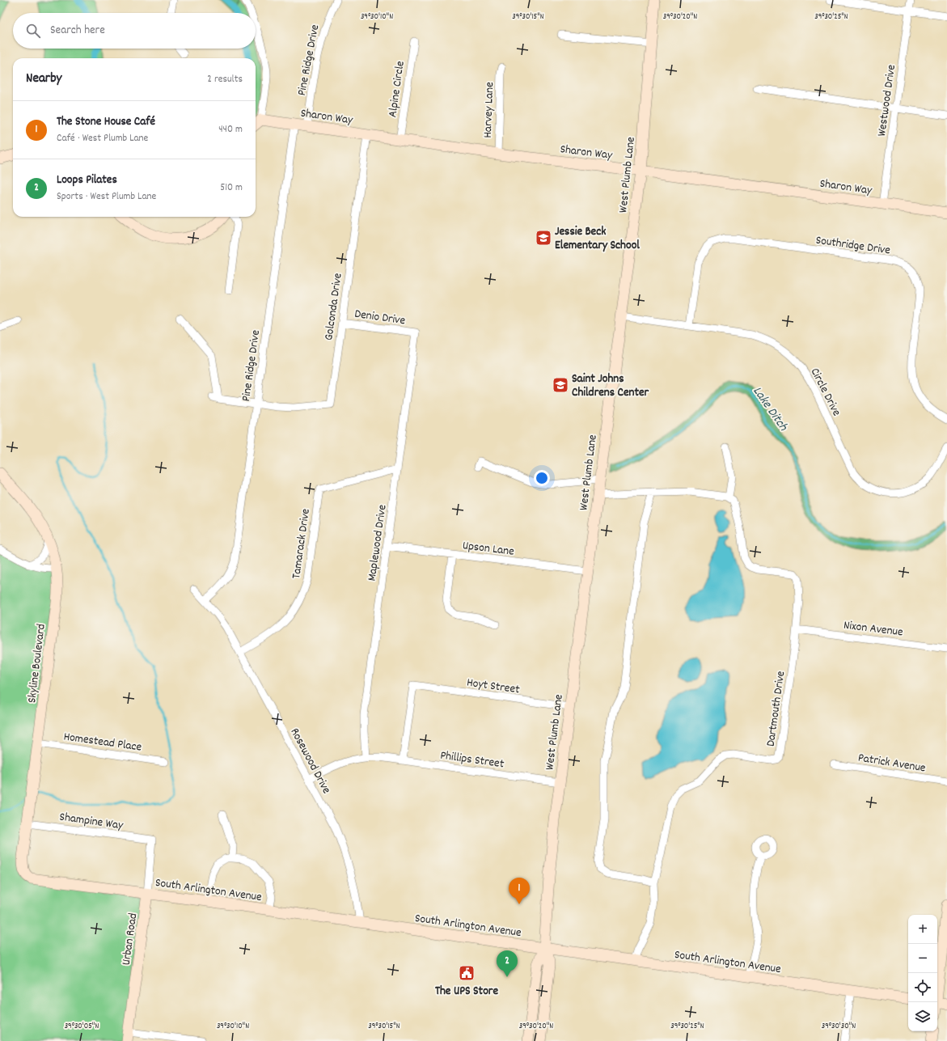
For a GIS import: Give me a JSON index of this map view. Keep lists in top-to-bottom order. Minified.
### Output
{"streets":{"street":["Pine Ridge Drive","Alpine Circle","Westwood Drive","Harvey Lane","Sharon Way","West Plumb Lane","Southridge Drive","Golconda Drive","Denio Drive","Circle Drive","Maplewood Drive","Tamarack Drive","Upson Lane","Nixon Avenue","Skyline Boulevard","Hoyt Street","Dartmouth Drive","Homestead Place","Phillips Street","Rosewood Drive","Patrick Avenue","Shampine Way","South Arlington Avenue","Urban Road"]},"crossings":[["Pine Ridge Drive","Sharon Way"],["Pine Ridge Drive","Golconda Drive"],["Pine Ridge Drive","Rosewood Drive"],["Alpine Circle","Sharon Way"],["Westwood Drive","Sharon Way"],["Harvey Lane","Sharon Way"],["Sharon Way","West Plumb Lane"],["Sharon Way","Golconda Drive"],["West Plumb Lane","Circle Drive"],["West Plumb Lane","Upson Lane"],["West Plumb Lane","Hoyt Street"],["West Plumb Lane","Phillips Street"],["West Plumb Lane","South Arlington Avenue"],["Southridge Drive","Circle Drive"],["Golconda Drive","Denio Drive"],["Denio Drive","Maplewood Drive"],["Maplewood Drive","Tamarack Drive"],["Maplewood Drive","Upson Lane"],["Maplewood Drive","Phillips Street"],["Tamarack Drive","Rosewood Drive"],["Nixon Avenue","Dartmouth Drive"],["Skyline Boulevard","Homestead Place"],["Skyline Boulevard","Shampine Way"],["Skyline Boulevard","South Arlington Avenue"],["Hoyt Street","Phillips Street"],["Dartmouth Drive","South Arlington Avenue"],["Phillips Street","Rosewood Drive"],["Rosewood Drive","South Arlington Avenue"],["Shampine Way","Urban Road"],["South Arlington Avenue","Urban Road"]],"water":["Lake Ditch"],"places":{"school or university":["Jessie Beck Elementary School","Saint Johns Childrens Center"],"public building":["The UPS Store"]},"page":{"search":"Search here","heading":["Nearby","2 results"],"list":[{"mark":"1","name":"The Stone House Café","note":"Café · West Plumb Lane","value":"440 m"},{"mark":"2","name":"Loops Pilates","note":"Sports · West Plumb Lane","value":"510 m"}],"pins":["1","2"],"map_buttons":["+","−"]},"coordinates":["39°30'10\"N","39°30'15\"N","39°30'20\"N","39°30'25\"N","39°30'05\"N","39°30'30\"N"]}
